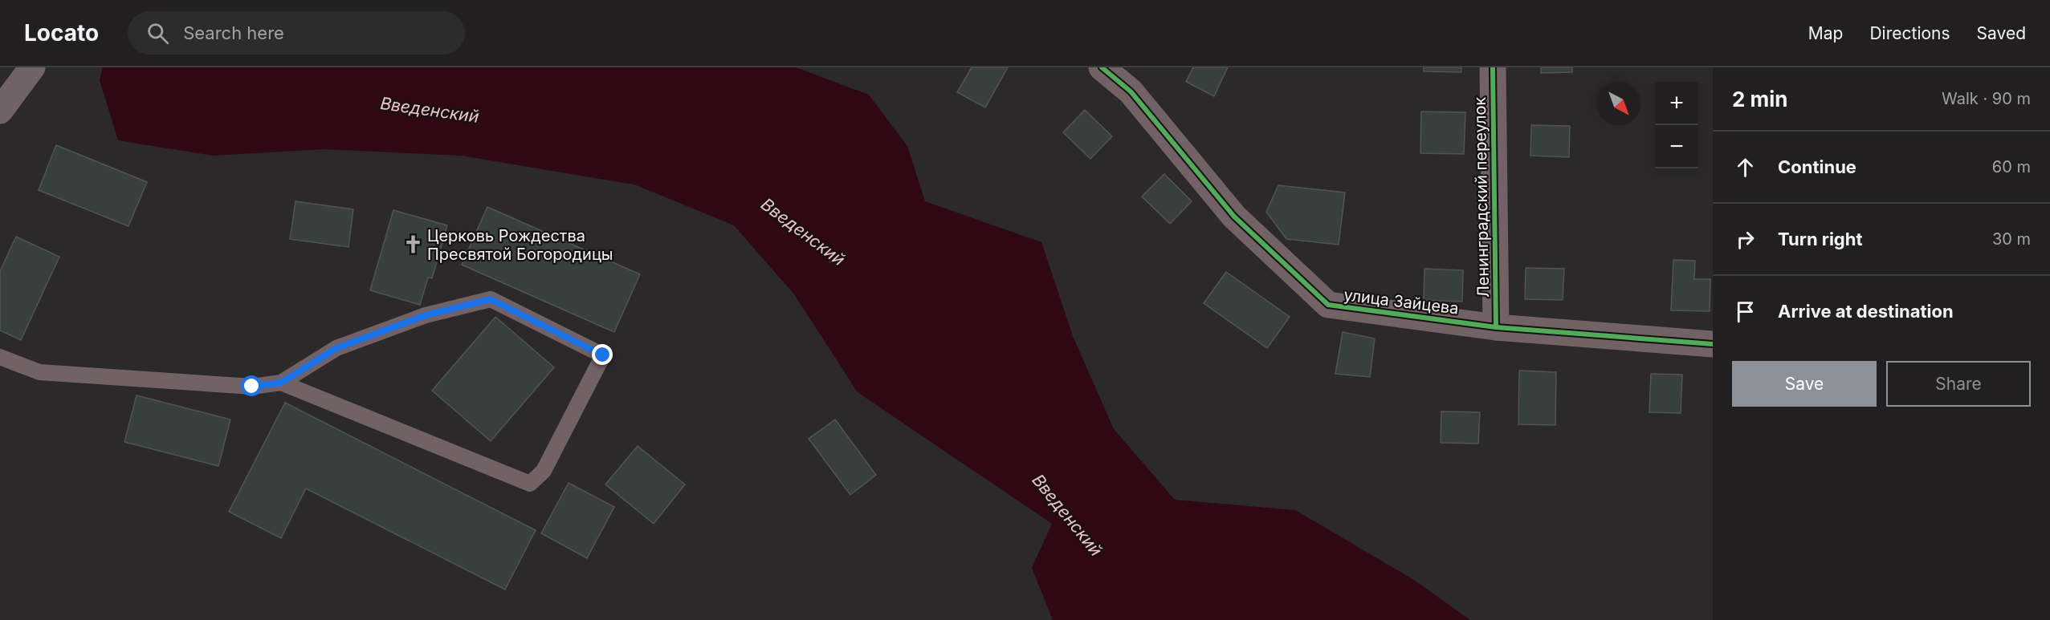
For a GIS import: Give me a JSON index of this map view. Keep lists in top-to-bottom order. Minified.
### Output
{"streets":{"street":["Ленинградский переулок","улица Зайцева"]},"crossings":[["Ленинградский переулок","улица Зайцева"]],"water":["Введенский"],"places":{"church":["Церковь Рождества Пресвятой Богородицы"]},"north":"bottom right","page":{"header":"Locato","search":"Search here","nav":["Map","Directions","Saved"],"heading":["2 min","Walk · 90 m"],"map_buttons":["+","−"],"list":[["Continue","60 m"],["Turn right","30 m"],"Arrive at destination"],"buttons":["Save","Share"]}}
